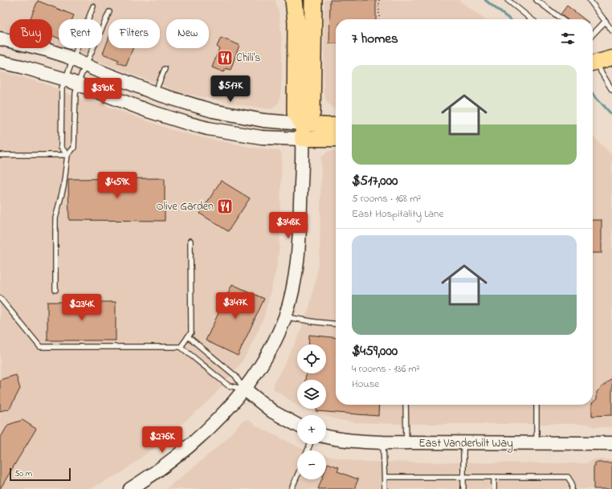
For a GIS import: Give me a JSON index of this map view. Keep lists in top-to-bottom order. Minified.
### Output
{"streets":{"street":["East Vanderbilt Way"]},"places":{"restaurant":["Chili's","Olive Garden"]},"scale_bar":"50 m","page":{"chip":["Buy","Rent","Filters","New"],"heading":"7 homes","list":[{"name":"$517,000","note":"5 rooms · 168 m² · East Hospitality Lane"},{"name":"$459,000","note":"4 rooms · 136 m² · House"}],"price":["$517K","$390K","$459K","$348K","$347K","$234K","$276K"],"map_buttons":["+","−"],"scale":"50 m"}}
